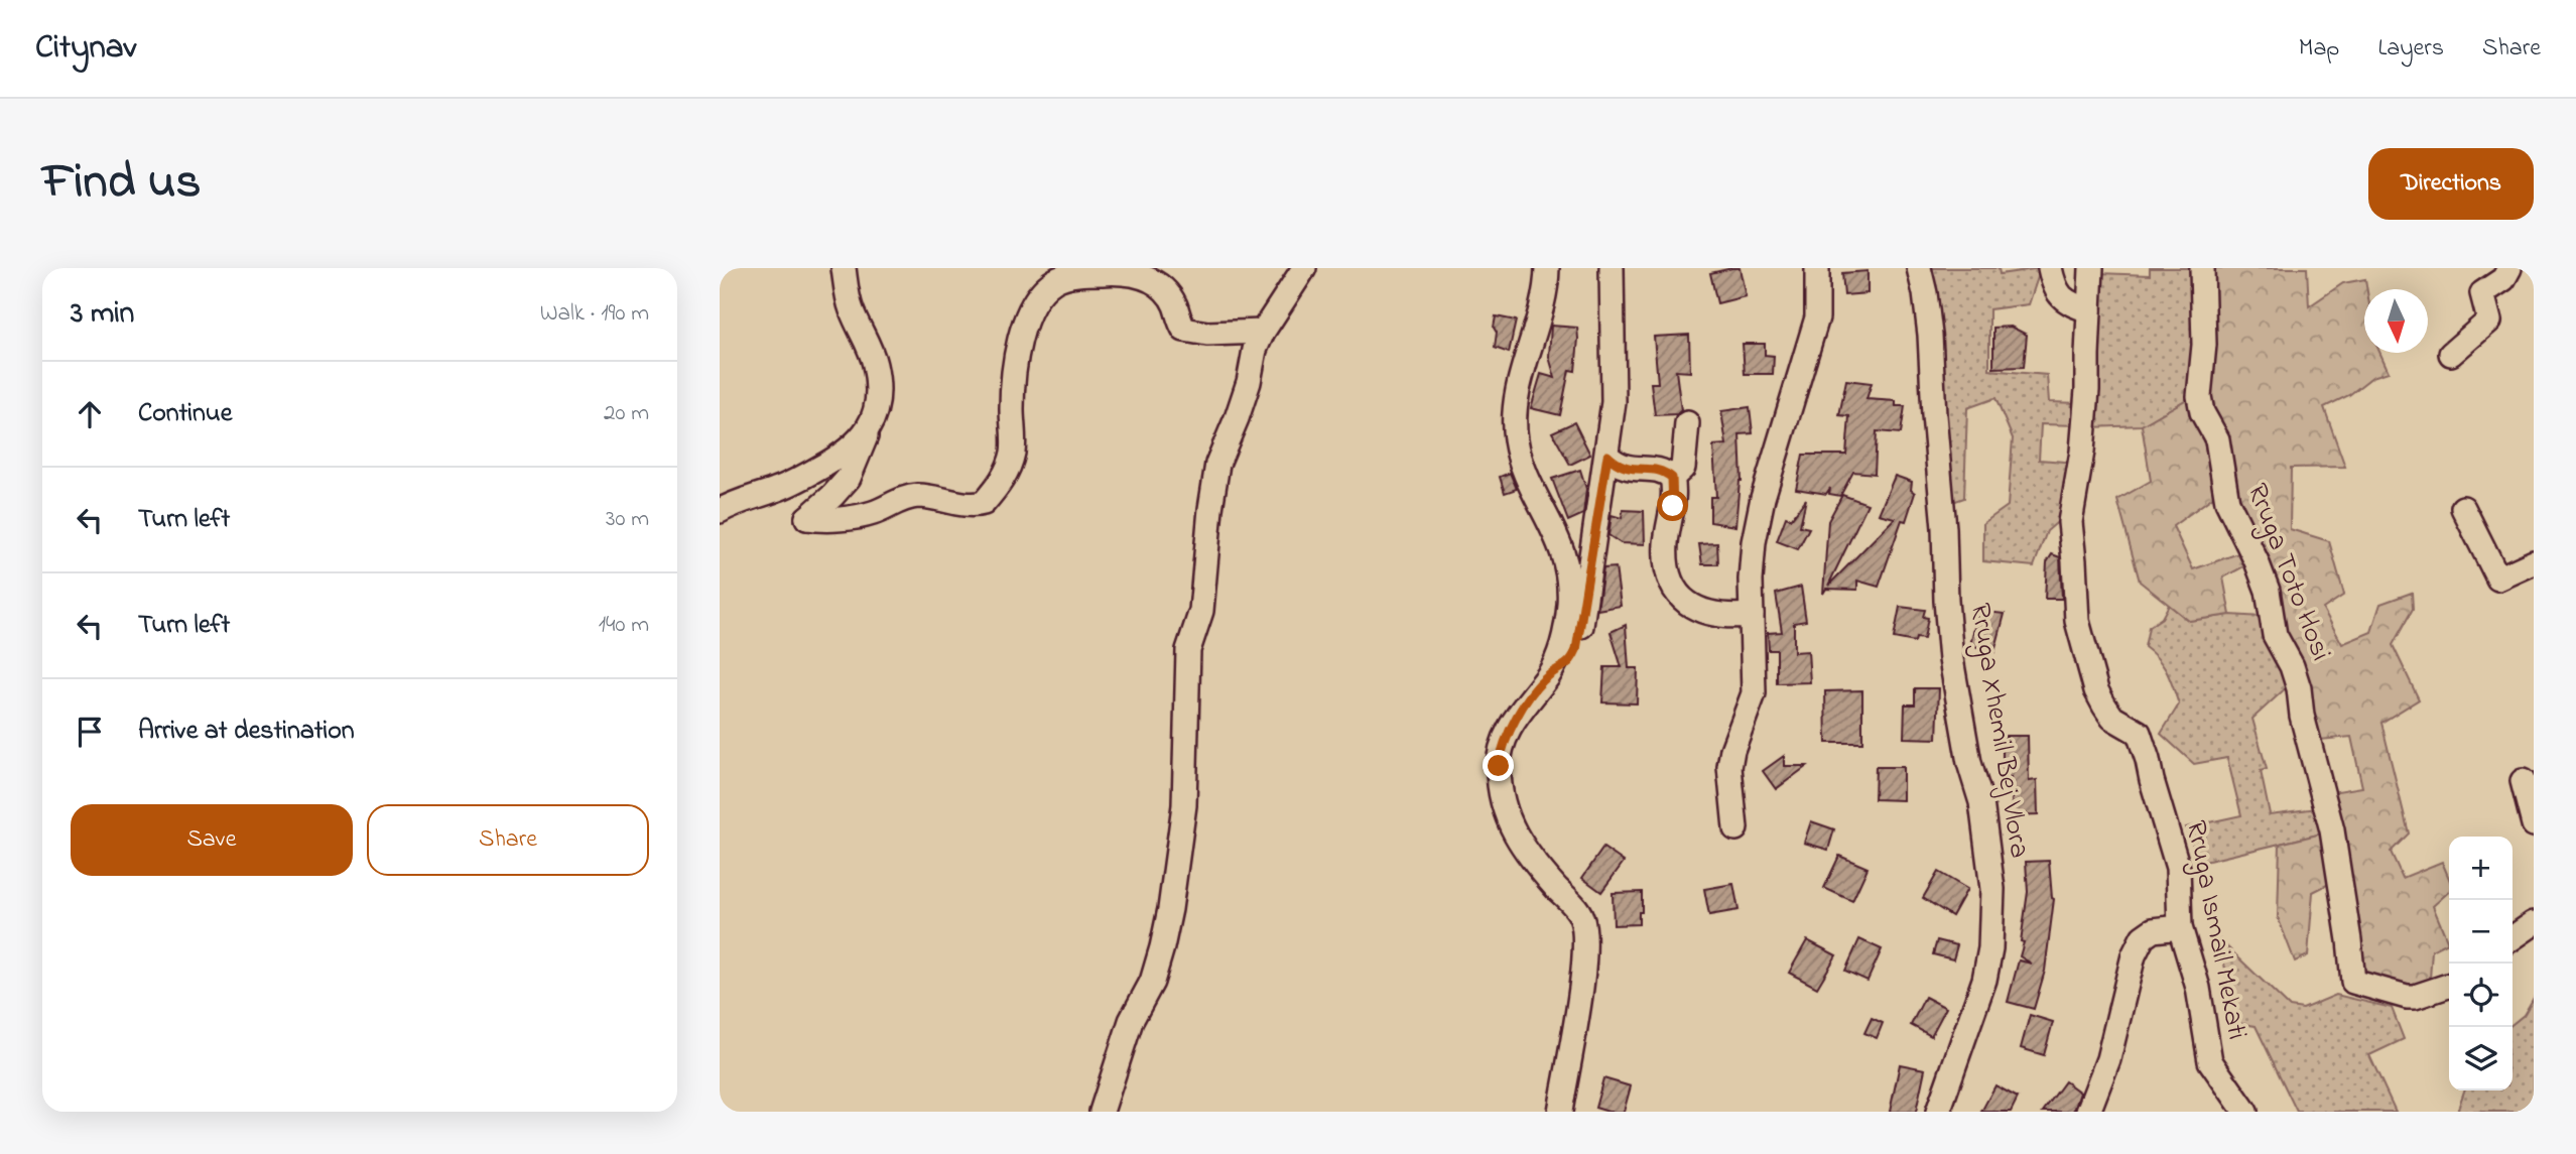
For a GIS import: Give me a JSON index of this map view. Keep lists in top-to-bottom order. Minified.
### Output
{"streets":{"street":["Rruga Toto Hosi","Rruga Xhemil Bej Vlora","Rruga Ismail Mekati"]},"north":"bottom","page":{"header":"Citynav","nav":["Map","Layers","Share"],"title":"Find us","buttons":["Directions",["Save","Share"]],"heading":["3 min","Walk · 190 m"],"list":[["Continue","20 m"],["Turn left","30 m"],["Turn left","140 m"],"Arrive at destination"],"map_buttons":["+","−"]}}
